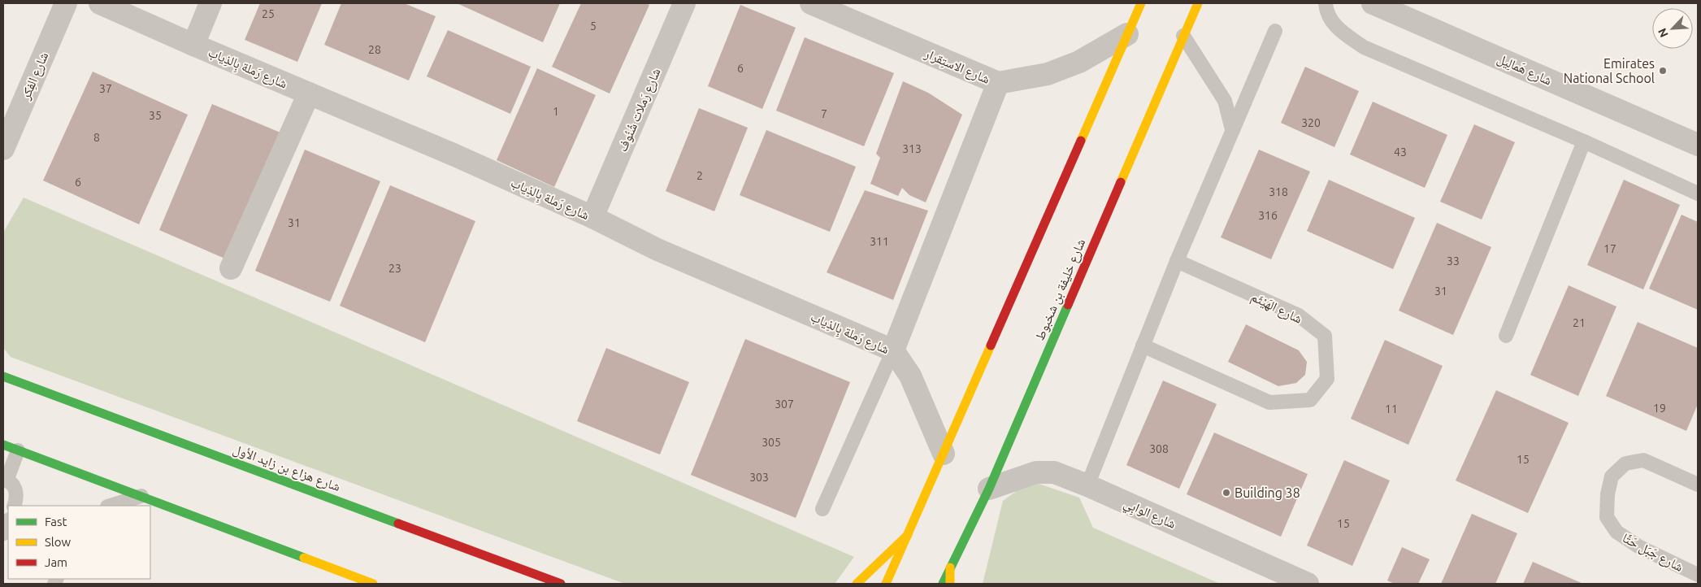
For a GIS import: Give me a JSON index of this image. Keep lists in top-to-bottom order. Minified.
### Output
{"streets":{"main road":["شارع خليفة بن شخبوط","شارع هزاع بن زايد الأول"],"street":["شارع الاستِقرار","شارع رَملة بِالذِياب","شارع هَمالِيل","شارع الفِكر","شارع رَملات شُنُوف","شارع الوابِي"],"lane":["شارع الهَيْثَم","شارع جَبَل حَتَّا"]},"crossings":[["شارع رَملة بِالذِياب","شارع رَملات شُنُوف"],["شارع خليفة بن شخبوط","شارع الوابِي"]],"places":["Emirates National School","Building 38"],"house_numbers":["25","5","28","6","37","1","7","35","320","8","313","43","2","6","318","316","31","311","17","33","23","31","21","307","19","11","305","308","15","303","15"],"legend":["Fast","Slow","Jam"],"north":"bottom left"}
